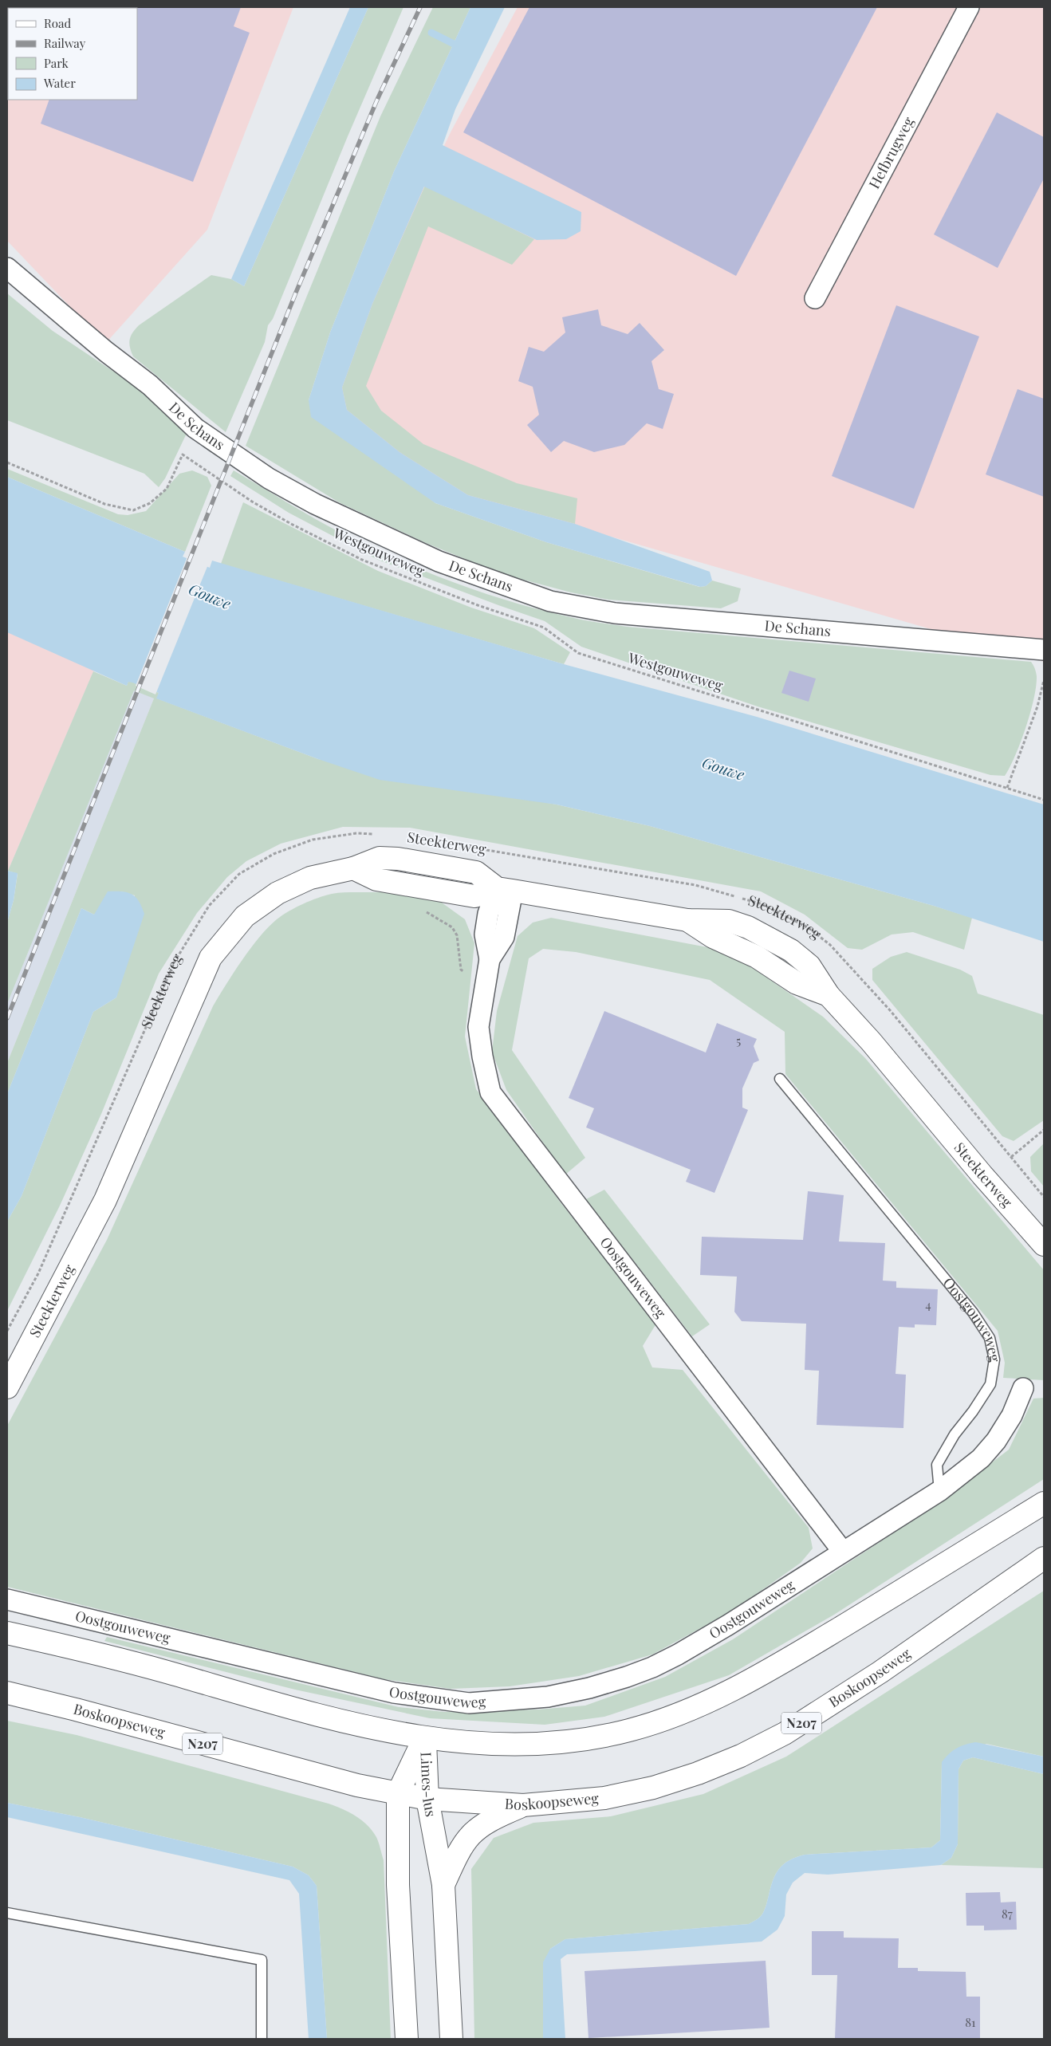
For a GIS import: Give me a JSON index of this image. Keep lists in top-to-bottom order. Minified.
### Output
{"streets":{"main road":["Steekterweg","Boskoopseweg","N207","Limes-lus"],"street":["Hefbrugweg","De Schans","Oostgouweweg"],"path":["Westgouweweg"]},"crossings":[["Steekterweg","Oostgouweweg"],["Boskoopseweg","Limes-lus"]],"water":["Gouwe"],"house_numbers":["5","4","87","81"],"legend":["Road","Railway","Park","Water"]}
